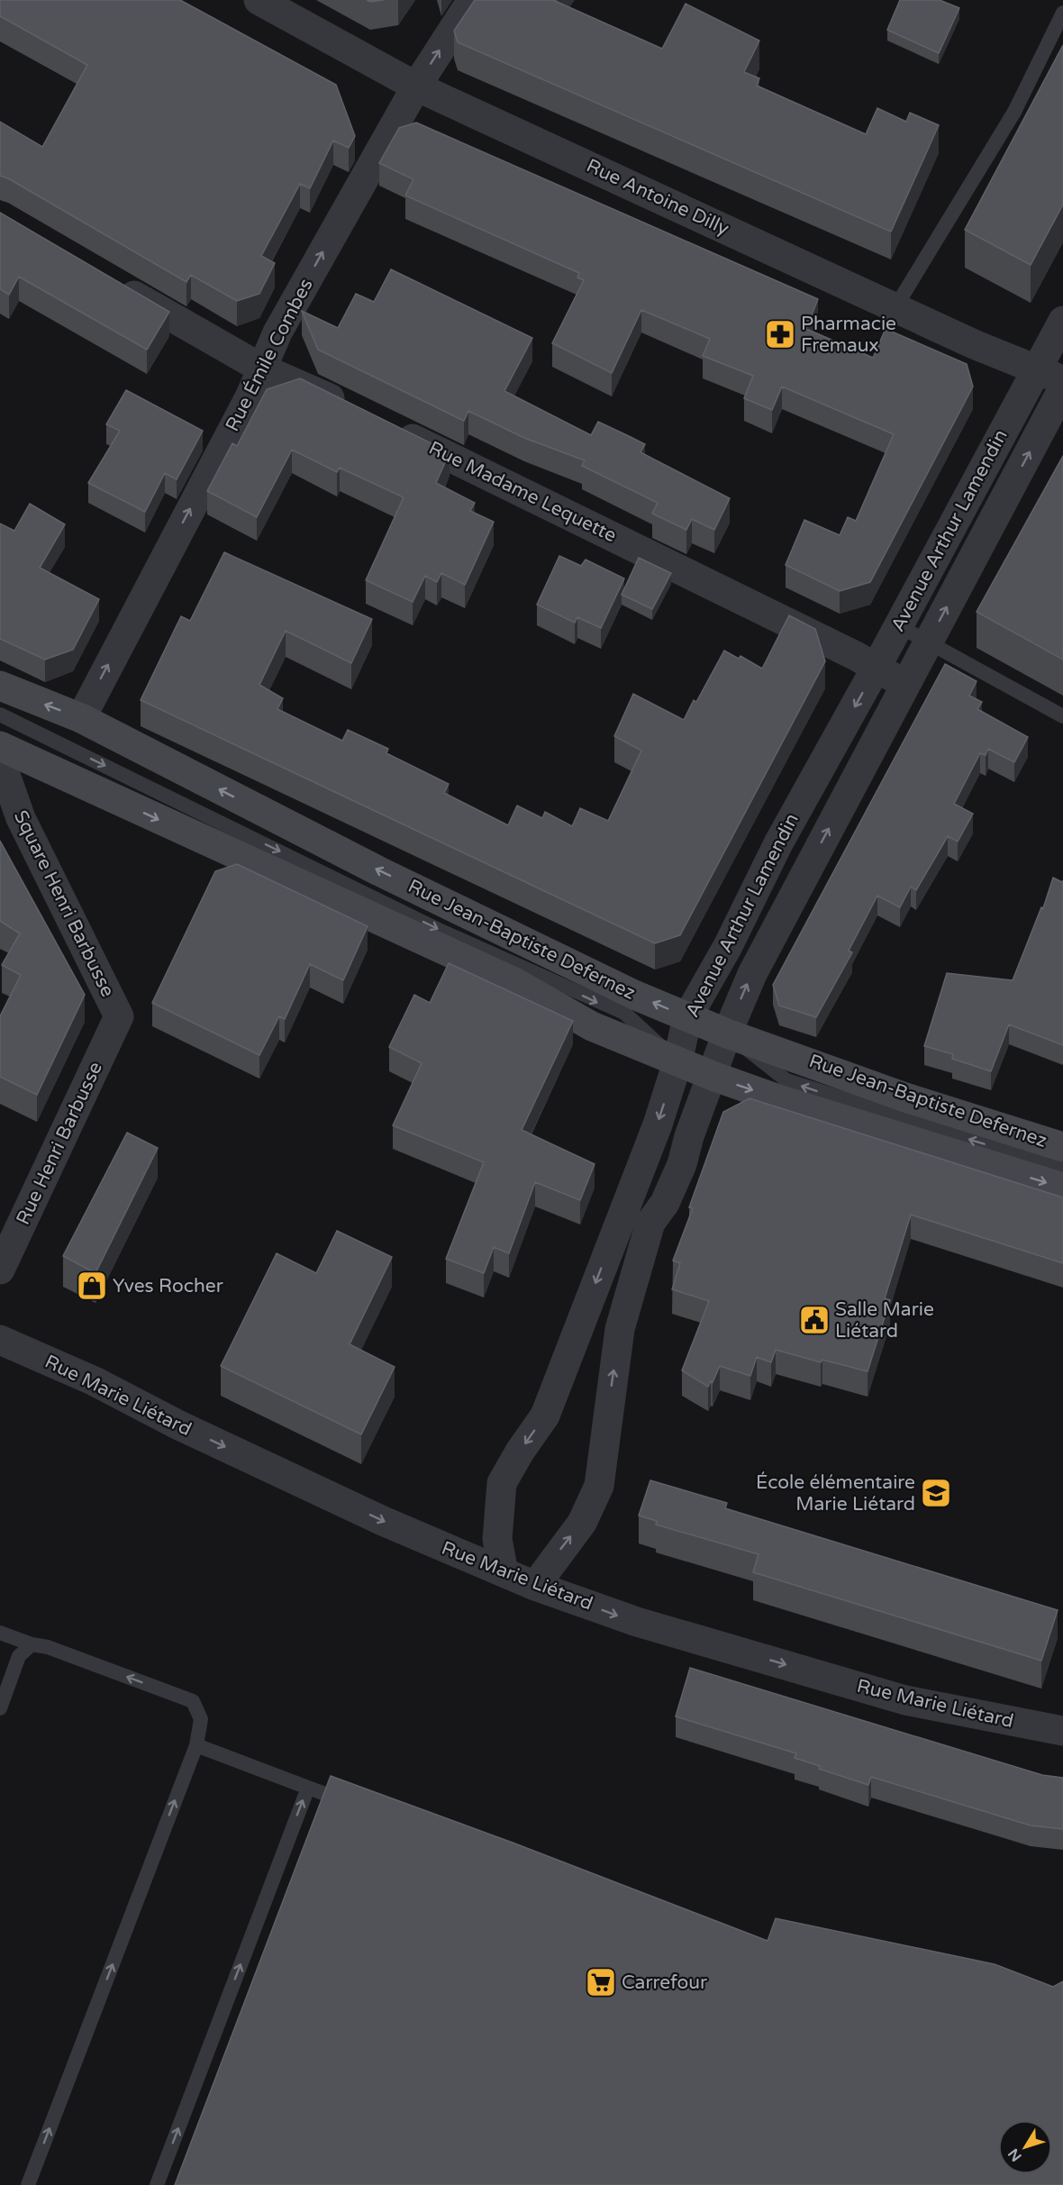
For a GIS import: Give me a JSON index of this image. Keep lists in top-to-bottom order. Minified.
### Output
{"streets":{"main road":["Rue Jean-Baptiste Defernez"],"street":["Rue Antoine Dilly","Rue Émile Combes","Rue Madame Lequette","Avenue Arthur Lamendin","Square Henri Barbusse","Rue Henri Barbusse","Rue Marie Liétard"]},"crossings":[["Rue Antoine Dilly","Rue Émile Combes"],["Rue Antoine Dilly","Avenue Arthur Lamendin"],["Rue Émile Combes","Rue Jean-Baptiste Defernez"],["Rue Madame Lequette","Avenue Arthur Lamendin"],["Avenue Arthur Lamendin","Rue Jean-Baptiste Defernez"],["Avenue Arthur Lamendin","Rue Marie Liétard"],["Square Henri Barbusse","Rue Henri Barbusse"]],"one_way":["Rue Émile Combes","Rue Marie Liétard"],"places":{"pharmacy":["Pharmacie Fremaux"],"shop":["Yves Rocher"],"public building":["Salle Marie Liétard"],"school or university":["École élémentaire Marie Liétard"],"supermarket":["Carrefour"]},"north":"bottom left"}
